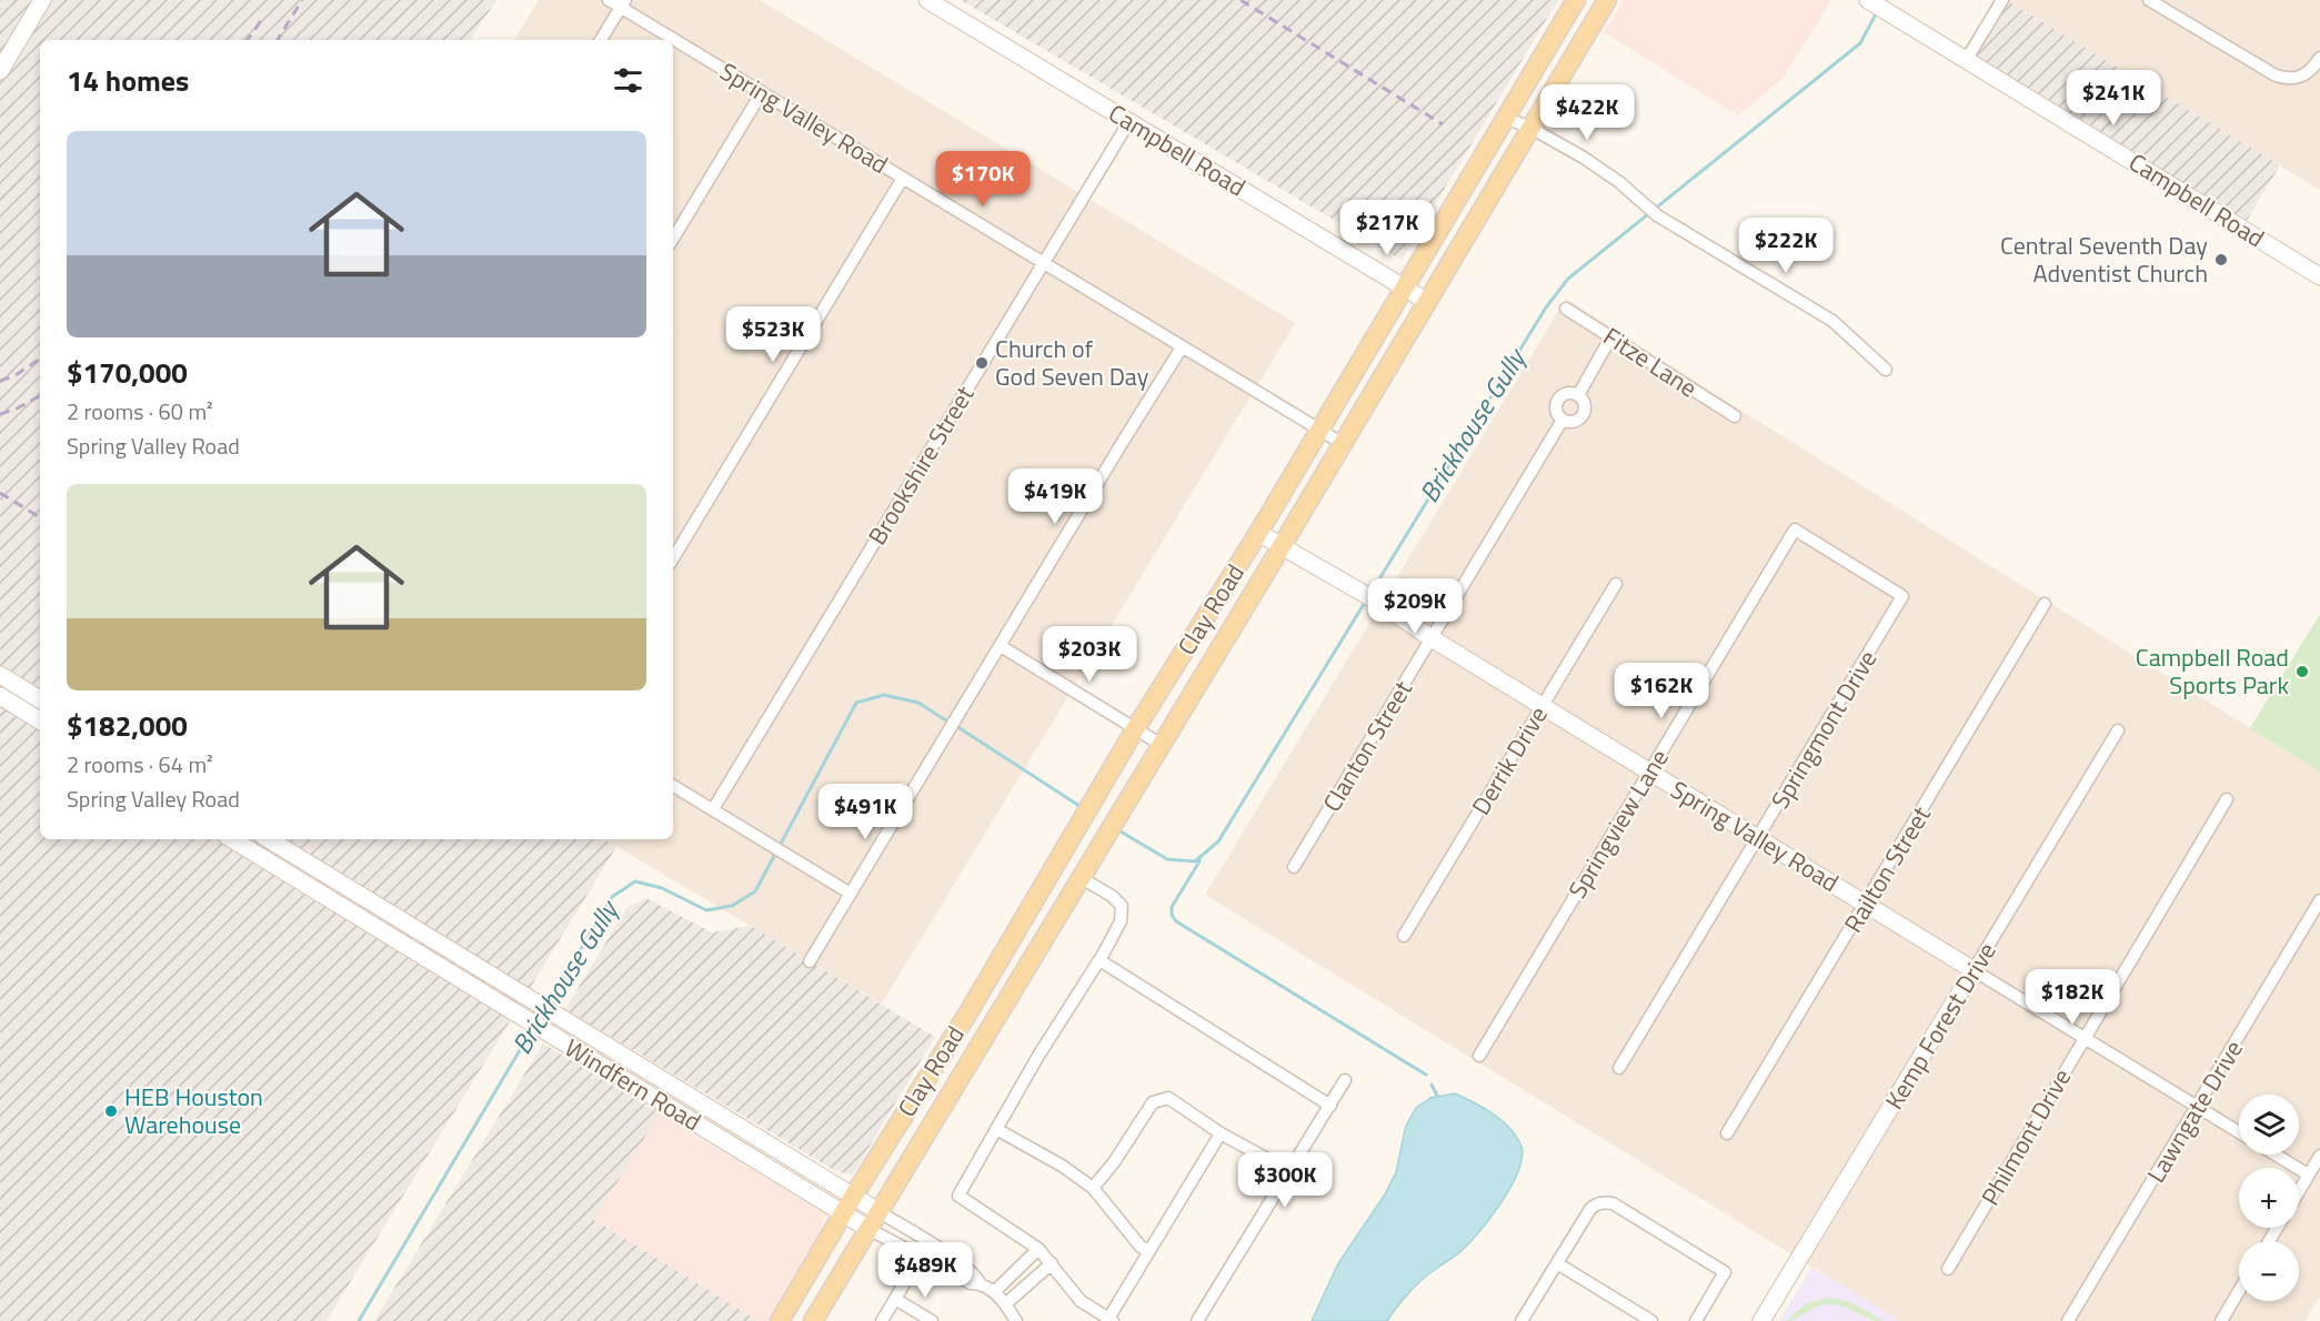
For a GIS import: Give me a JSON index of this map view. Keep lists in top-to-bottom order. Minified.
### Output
{"streets":{"main road":["Clay Road"],"street":["Spring Valley Road","Campbell Road","Fitze Lane","Brookshire Street","Springmont Drive","Clanton Street","Derrik Drive","Springview Lane","Railton Street","Kemp Forest Drive","Windfern Road","Lawngate Drive","Philmont Drive"]},"crossings":[["Spring Valley Road","Brookshire Street"],["Spring Valley Road","Clay Road"],["Spring Valley Road","Springmont Drive"],["Spring Valley Road","Clanton Street"],["Spring Valley Road","Derrik Drive"],["Spring Valley Road","Springview Lane"],["Spring Valley Road","Railton Street"],["Spring Valley Road","Kemp Forest Drive"],["Spring Valley Road","Lawngate Drive"],["Spring Valley Road","Philmont Drive"],["Campbell Road","Brookshire Street"],["Campbell Road","Clay Road"],["Fitze Lane","Clanton Street"],["Clay Road","Windfern Road"],["Springmont Drive","Springview Lane"]],"water":["Brickhouse Gully"],"places":["Central Seventh Day Adventist Church","Church of God Seven Day","Campbell Road Sports Park","HEB Houston Warehouse"],"page":{"heading":"14 homes","price":["$241K","$422K","$170K","$217K","$222K","$523K","$419K","$209K","$203K","$162K","$491K","$182K","$300K","$489K"],"list":[{"name":"$170,000","note":"2 rooms · 60 m² · Spring Valley Road"},{"name":"$182,000","note":"2 rooms · 64 m² · Spring Valley Road"}],"map_buttons":["+","−"]}}
